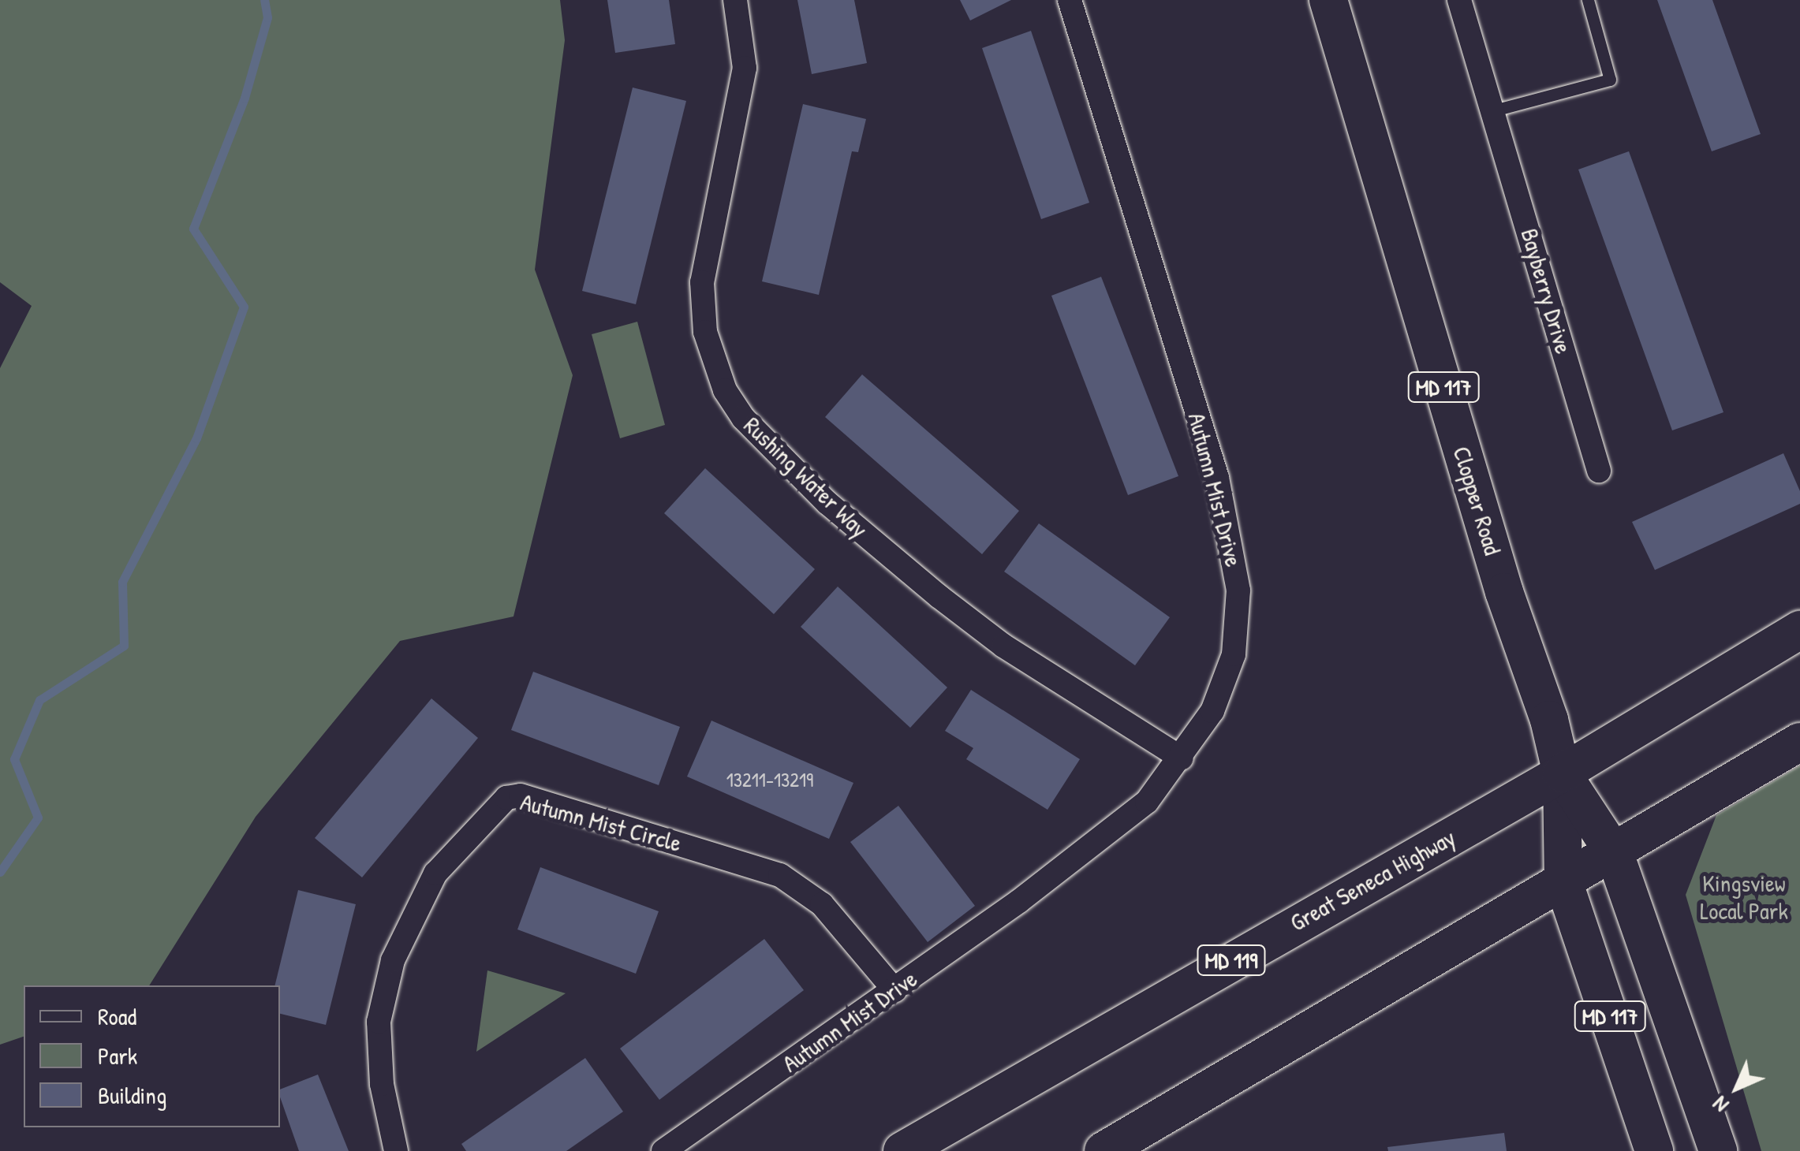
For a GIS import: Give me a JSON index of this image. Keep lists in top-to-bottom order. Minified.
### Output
{"streets":{"main road":["MD 117","Clopper Road","Great Seneca Highway","MD 119"],"street":["Bayberry Drive","Rushing Water Way","Autumn Mist Drive","Autumn Mist Circle"]},"crossings":[["Rushing Water Way","Autumn Mist Drive"],["Autumn Mist Drive","Autumn Mist Circle"],["Clopper Road","Great Seneca Highway"]],"parks":["Kingsview Local Park"],"house_numbers":["13211-13219"],"legend":["Road","Park","Building"],"north":"bottom left"}
